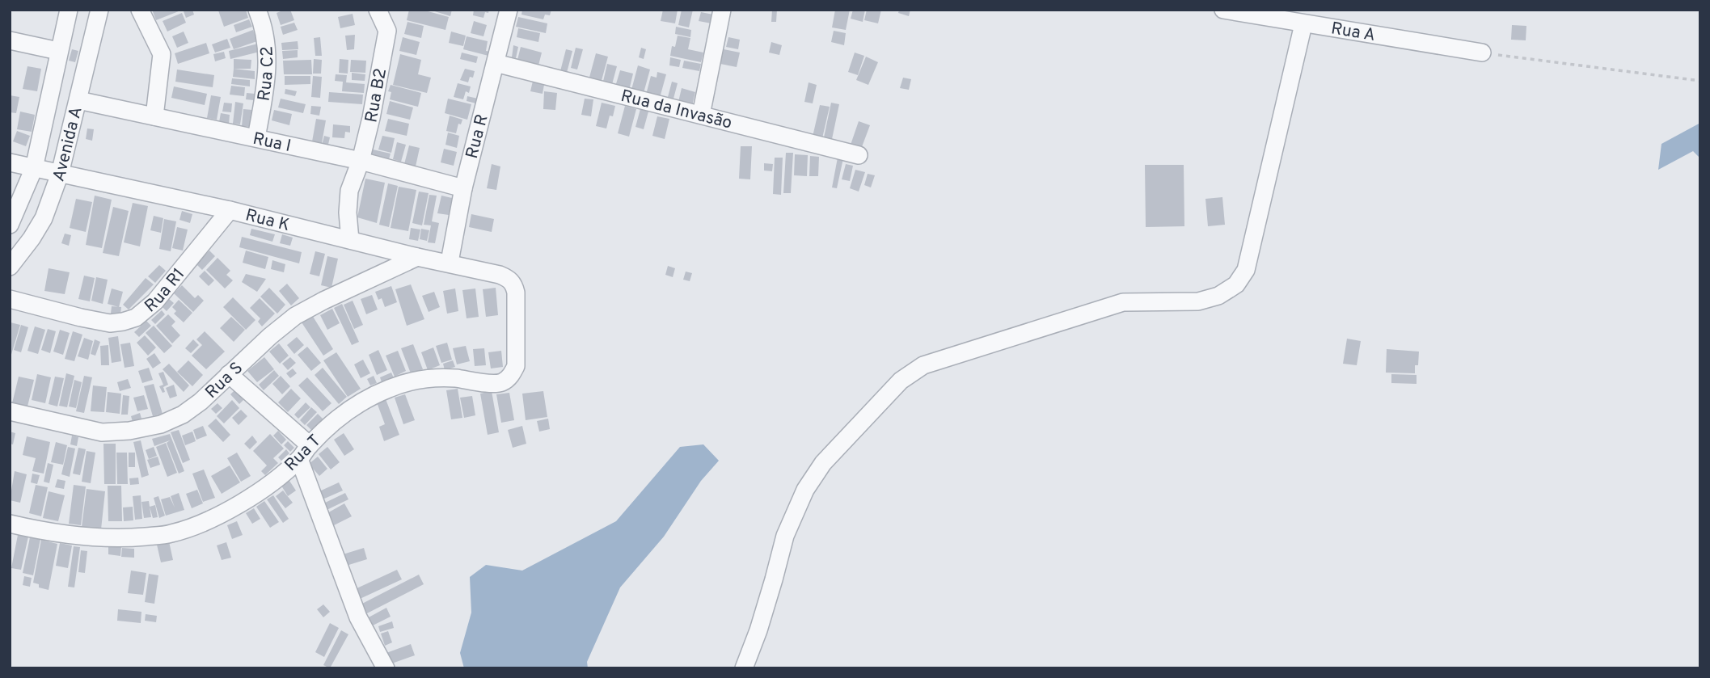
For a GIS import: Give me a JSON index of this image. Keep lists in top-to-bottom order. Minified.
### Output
{"streets":{"street":["Rua A","Rua C2","Rua B2","Rua da Invasão","Rua R","Rua I","Avenida A","Rua K","Rua R1","Rua S","Rua T"]},"crossings":[["Rua C2","Rua I"],["Rua B2","Rua I"],["Rua B2","Rua K"],["Rua da Invasão","Rua R"],["Rua R","Rua I"],["Rua R","Rua K"],["Rua I","Avenida A"],["Avenida A","Rua K"],["Rua K","Rua R1"],["Rua K","Rua S"],["Rua K","Rua T"]]}
